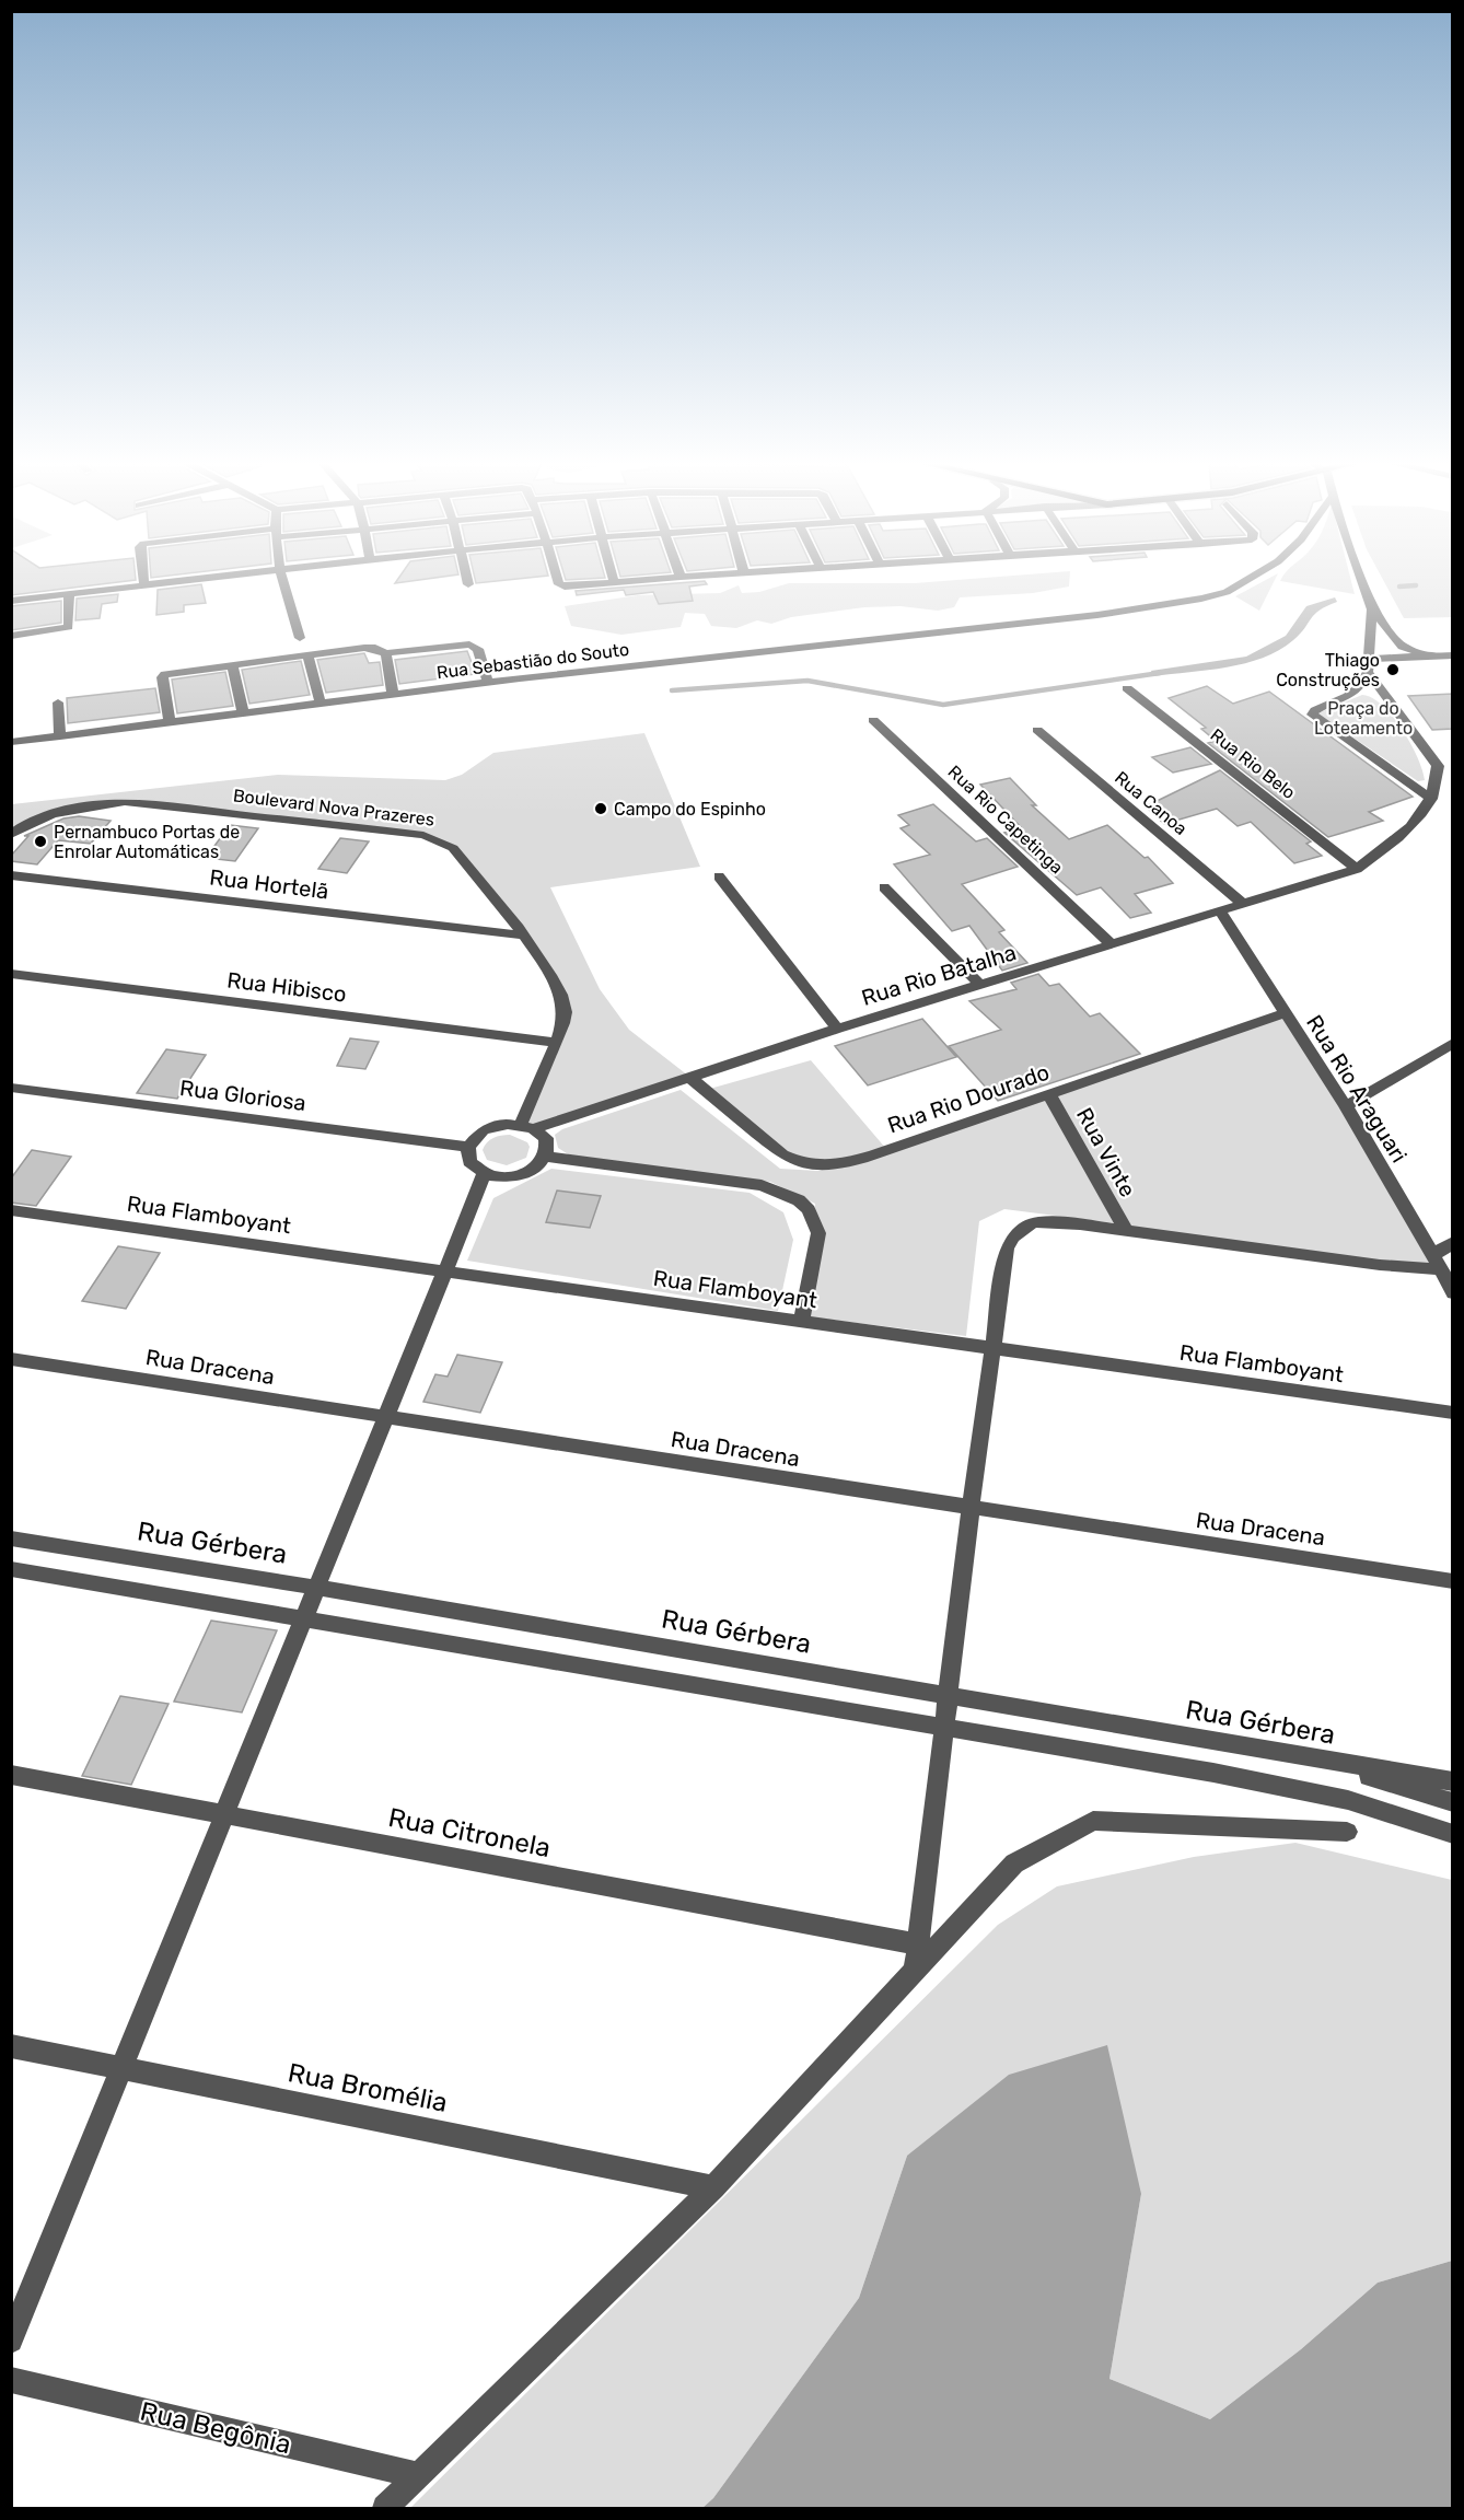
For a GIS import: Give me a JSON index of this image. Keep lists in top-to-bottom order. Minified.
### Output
{"streets":{"street":["Rua Sebastião do Souto","Rua Rio Belo","Rua Canoa","Boulevard Nova Prazeres","Rua Rio Capetinga","Rua Hortelã","Rua Rio Batalha","Rua Hibisco","Rua Rio Araguari","Rua Gloriosa","Rua Rio Dourado","Rua Vinte","Rua Flamboyant","Rua Dracena","Rua Gérbera","Rua Citronela","Rua Bromélia","Rua Begônia"]},"crossings":[["Rua Rio Belo","Rua Rio Batalha"],["Rua Canoa","Rua Rio Batalha"],["Boulevard Nova Prazeres","Rua Hortelã"],["Boulevard Nova Prazeres","Rua Rio Batalha"],["Boulevard Nova Prazeres","Rua Hibisco"],["Boulevard Nova Prazeres","Rua Gloriosa"],["Rua Rio Capetinga","Rua Rio Batalha"],["Rua Rio Batalha","Rua Rio Araguari"],["Rua Rio Batalha","Rua Gloriosa"],["Rua Rio Batalha","Rua Rio Dourado"],["Rua Rio Araguari","Rua Rio Dourado"],["Rua Rio Dourado","Rua Vinte"]],"parks":["Praça do Loteamento"],"places":["Thiago Construções","Campo do Espinho","Pernambuco Portas de Enrolar Automáticas"]}
